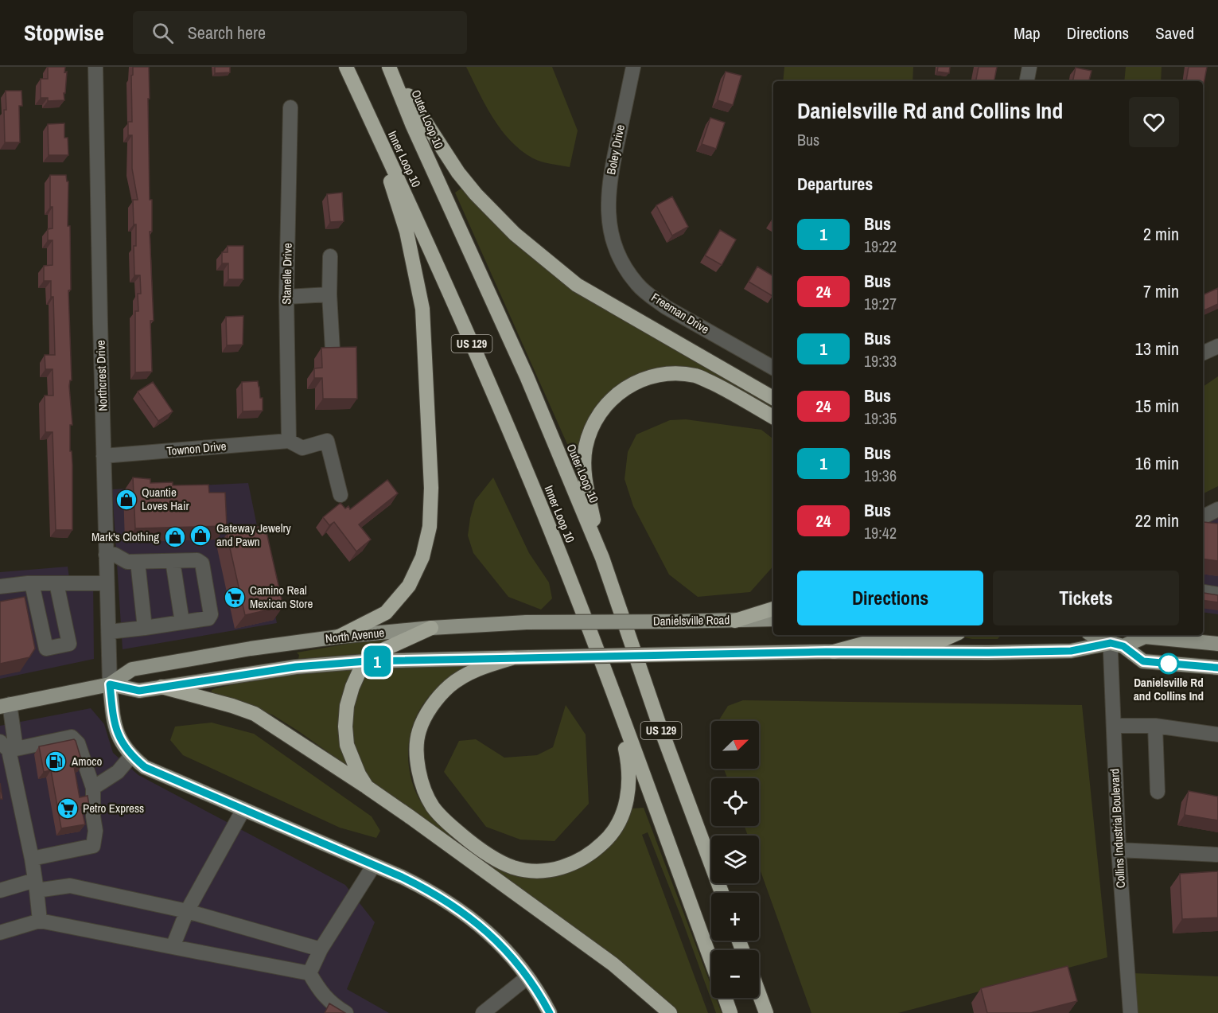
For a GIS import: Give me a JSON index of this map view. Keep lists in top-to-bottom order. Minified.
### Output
{"streets":{"highway":["Outer Loop 10","Inner Loop 10","US 129"],"main road":["Danielsville Road","North Avenue"],"street":["Boley Drive","Stanelle Drive","Freeman Drive","Northcrest Drive","Townon Drive","Collins Industrial Boulevard"]},"crossings":[["Boley Drive","Freeman Drive"],["Stanelle Drive","Townon Drive"],["Northcrest Drive","Townon Drive"],["Northcrest Drive","North Avenue"],["Danielsville Road","North Avenue"]],"places":{"shop":["Quantie Loves Hair","Gateway Jewelry and Pawn","Mark's Clothing"],"supermarket":["Camino Real Mexican Store","Petro Express"],"other":["Danielsville Rd and Collins Ind"],"fuel station":["Amoco"]},"lines":["bus line 1"],"north":"top right","page":{"header":"Stopwise","search":"Search here","nav":["Map","Directions","Saved"],"on_map":"1","heading":[["Danielsville Rd and Collins Ind","Bus"],"Departures"],"list":[{"mark":"1","name":"Bus","note":"19:22","value":"2 min"},{"mark":"24","name":"Bus","note":"19:27","value":"7 min"},{"mark":"1","name":"Bus","note":"19:33","value":"13 min"},{"mark":"24","name":"Bus","note":"19:35","value":"15 min"},{"mark":"1","name":"Bus","note":"19:36","value":"16 min"},{"mark":"24","name":"Bus","note":"19:42","value":"22 min"}],"buttons":["Directions","Tickets"],"map_buttons":["+","−"]}}
